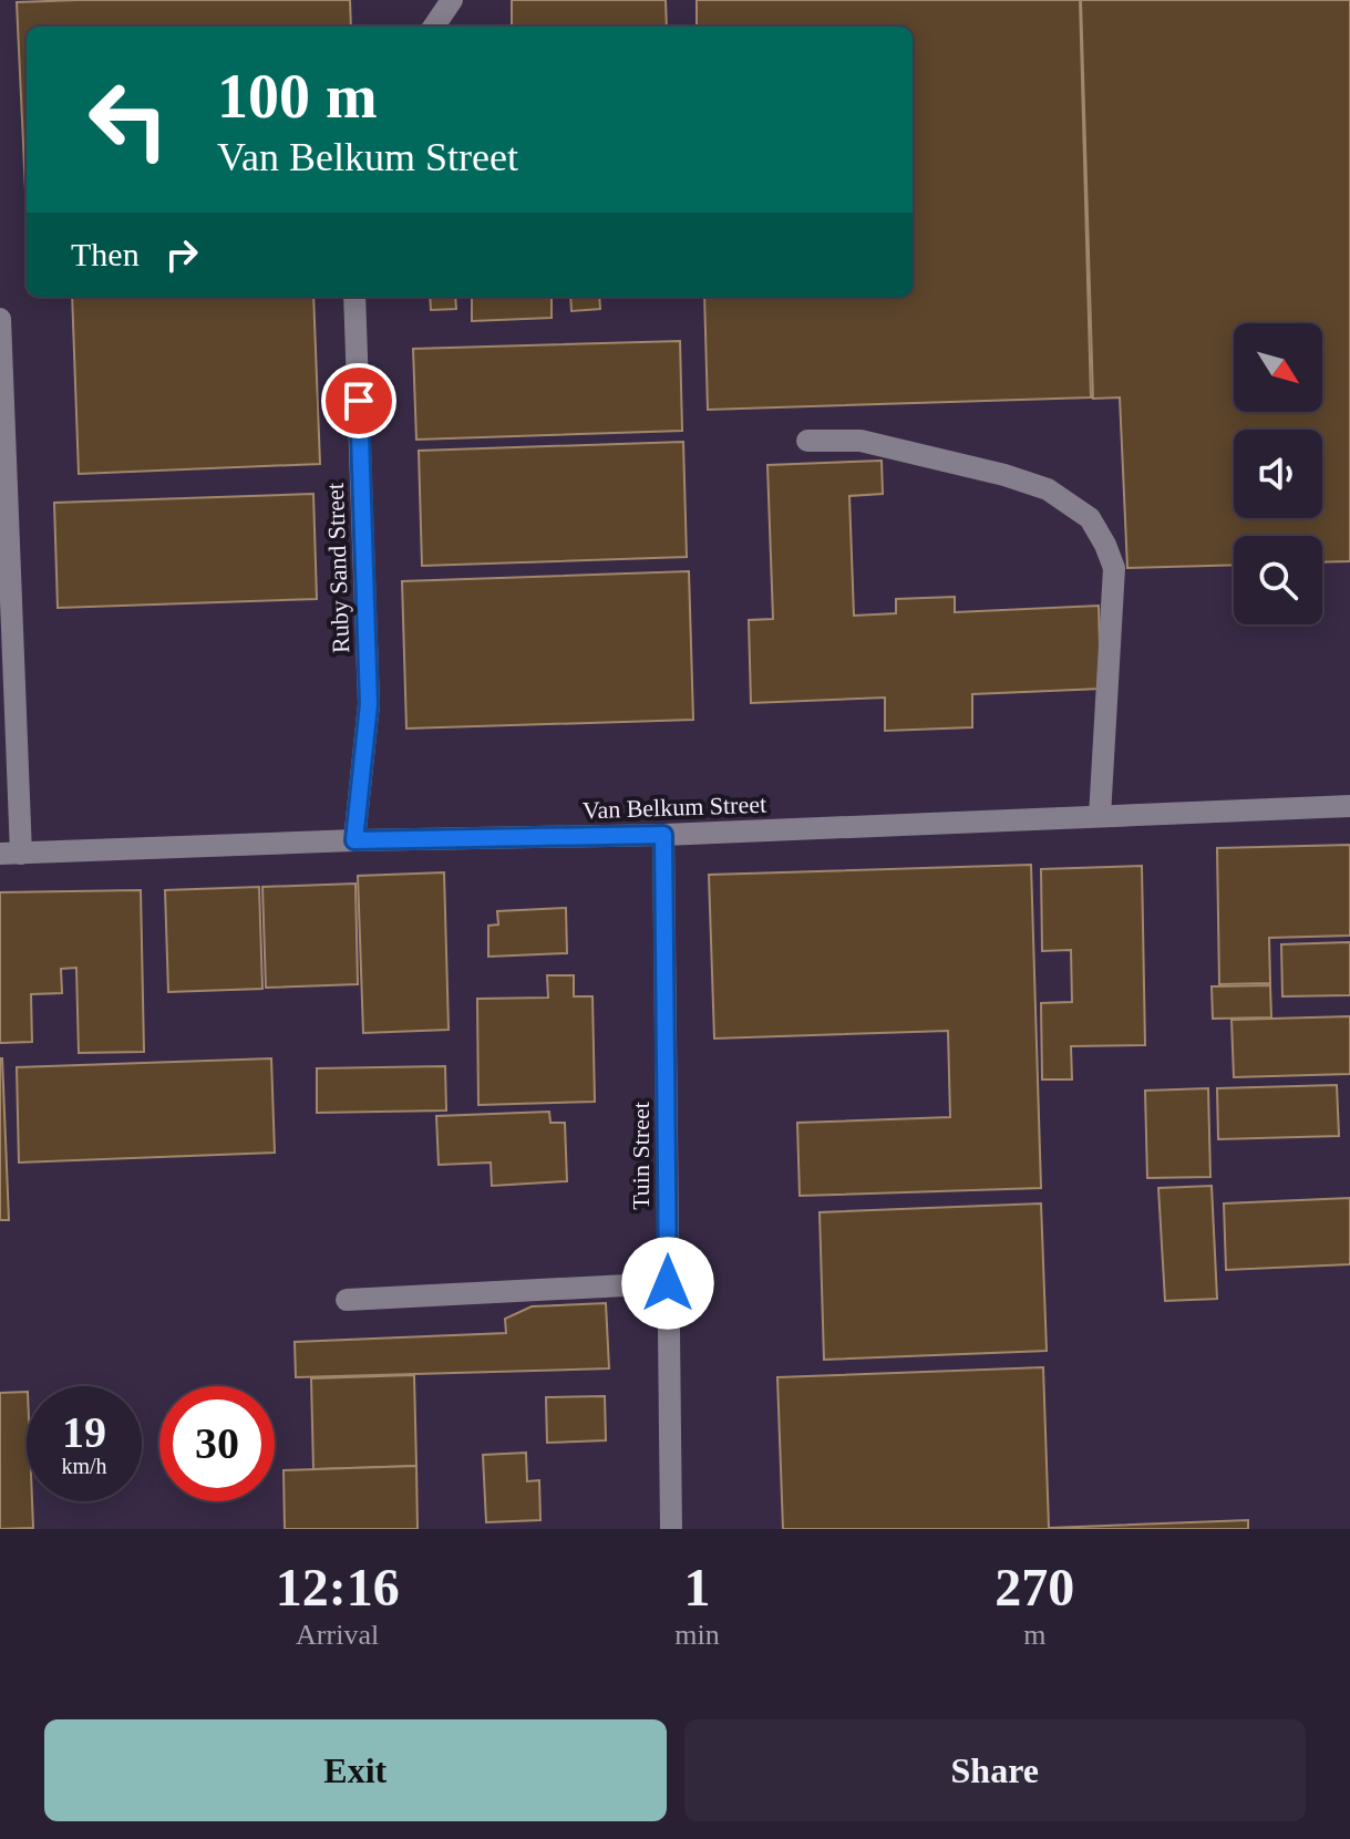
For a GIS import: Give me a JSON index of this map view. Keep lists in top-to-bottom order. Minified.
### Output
{"streets":{"street":["Ruby Sand Street","Van Belkum Street","Tuin Street"]},"crossings":[["Ruby Sand Street","Van Belkum Street"],["Van Belkum Street","Tuin Street"]],"north":"bottom right","page":{"turn":["100 m","Van Belkum Street"],"then":"Then","speed":"19 km/h","limit":"30","eta":["12:16","Arrival","1","min","270","m"],"buttons":["Exit","Share"]}}
